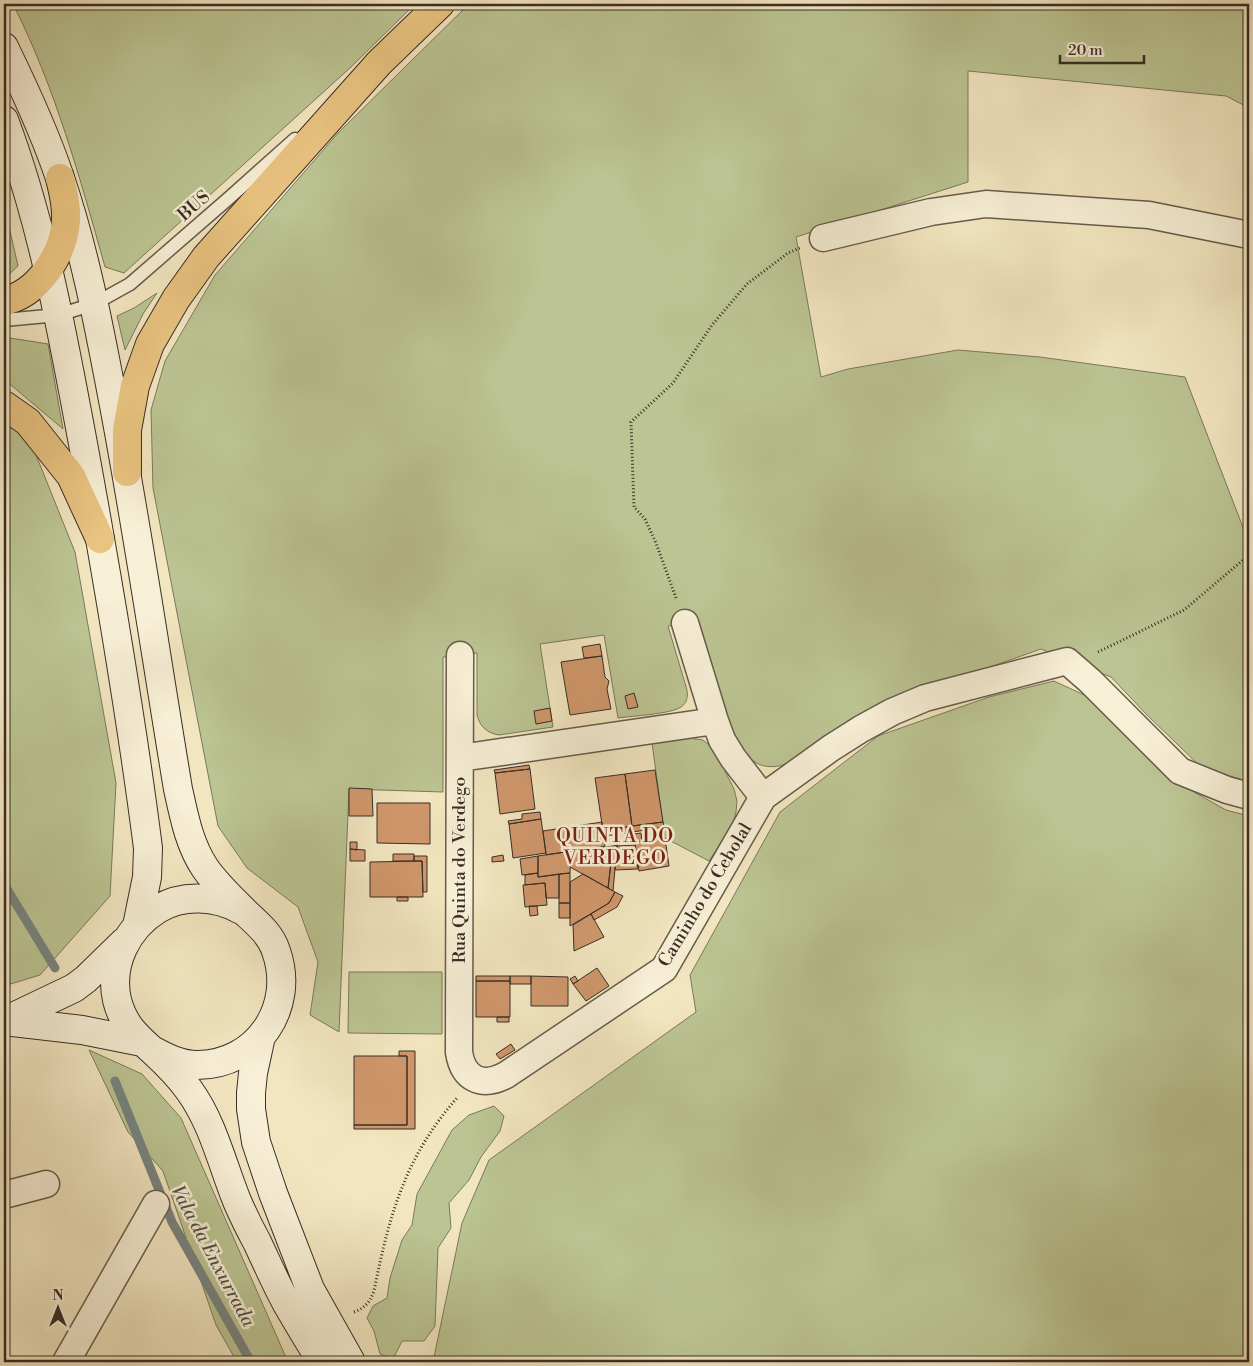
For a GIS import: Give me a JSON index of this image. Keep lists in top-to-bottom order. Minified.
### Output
{"streets":{"street":["Rua Quinta do Verdego","Caminho do Cebolal"],"lane":["BUS"]},"crossings":[["Rua Quinta do Verdego","Caminho do Cebolal"]],"districts":["QUINTA DO VERDEGO"],"water":["Vala da Enxurrada"],"scale_bar":"20 m","north":"top"}
